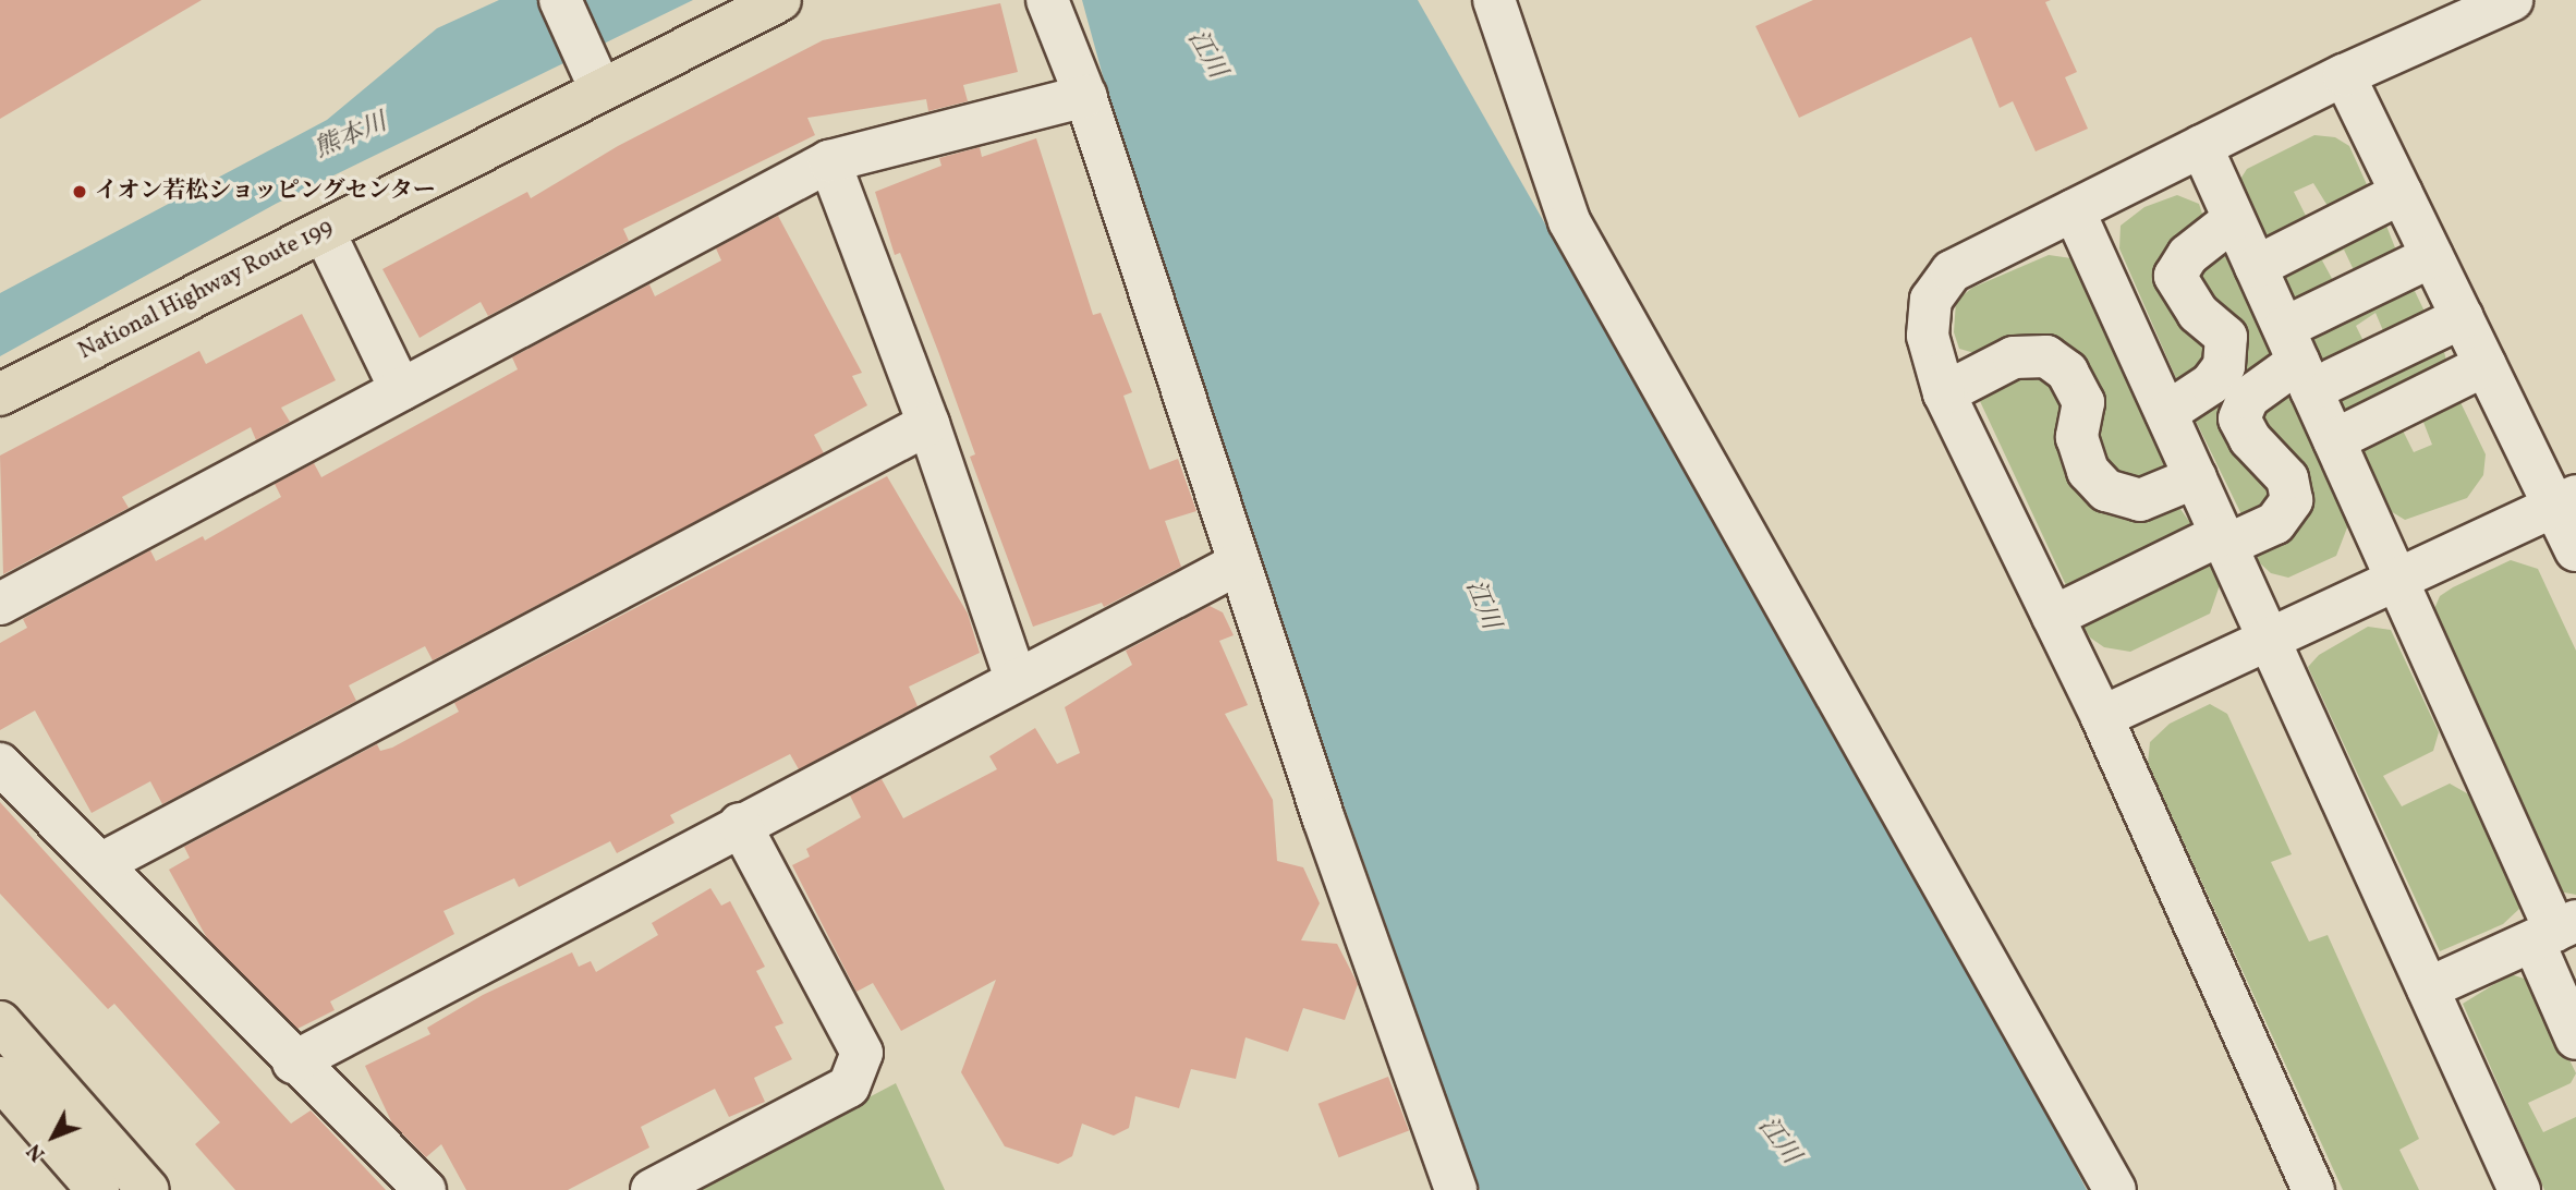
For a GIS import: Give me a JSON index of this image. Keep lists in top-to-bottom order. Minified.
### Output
{"streets":{"highway":["National Highway Route 199"]},"water":["江川","熊本川"],"places":["イオン若松ショッピングセンター"],"north":"bottom left"}
